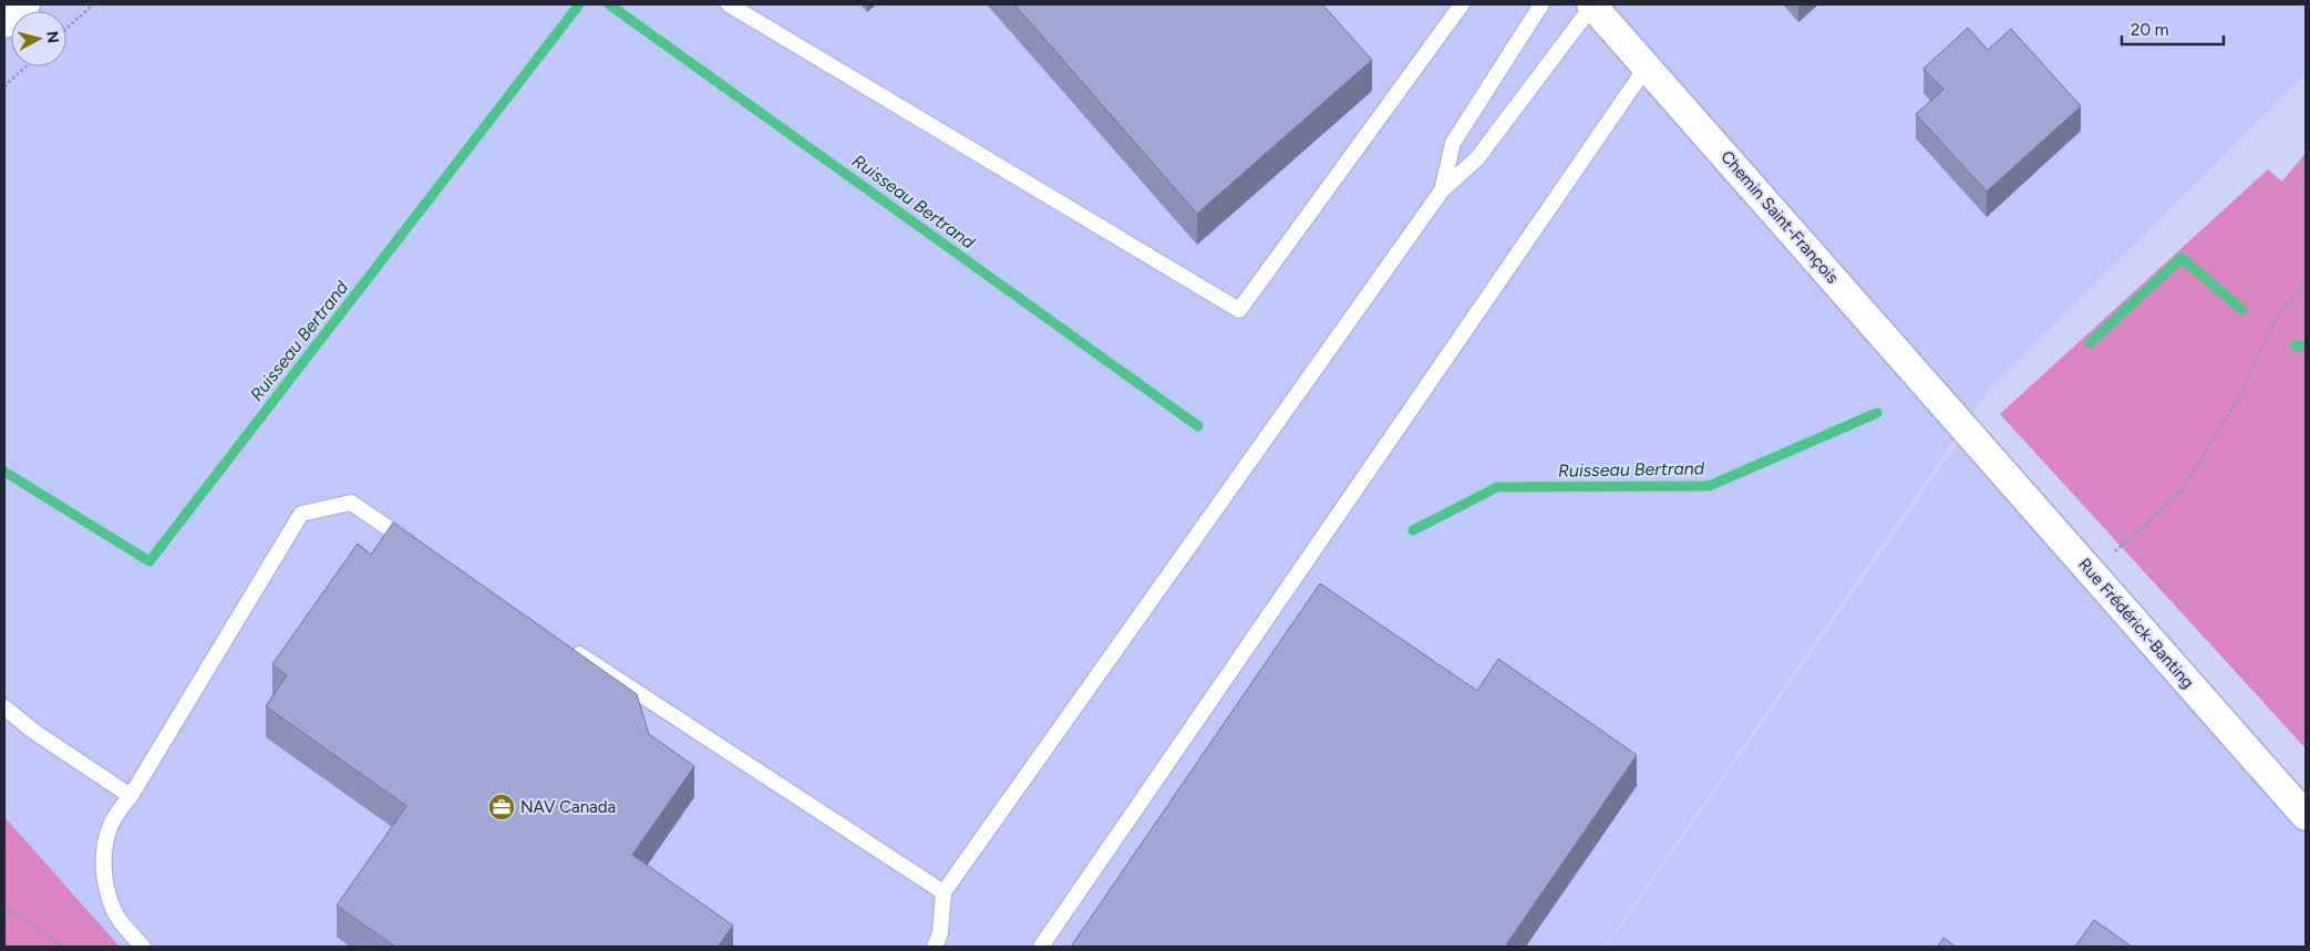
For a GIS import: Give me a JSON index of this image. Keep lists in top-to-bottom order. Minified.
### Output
{"streets":{"street":["Chemin Saint-François","Rue Frédérick-Banting"]},"crossings":[["Chemin Saint-François","Rue Frédérick-Banting"]],"water":["Ruisseau Bertrand"],"places":{"office":["NAV Canada"]},"scale_bar":"20 m","north":"right"}
